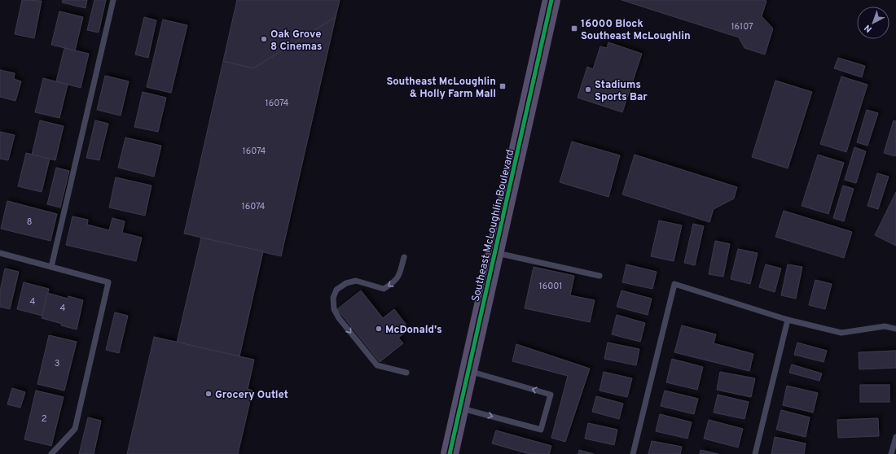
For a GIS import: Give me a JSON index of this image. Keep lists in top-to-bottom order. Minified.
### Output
{"streets":{"main road":["Southeast McLoughlin Boulevard"]},"places":{"transit":["16000 Block Southeast McLoughlin","Southeast McLoughlin & Holly Farm Mall"],"other":["Oak Grove 8 Cinemas","Stadiums Sports Bar","McDonald's","Grocery Outlet"]},"house_numbers":["16107","16074","16074","16074","8","16001","4","4","3","2"],"north":"bottom left"}
